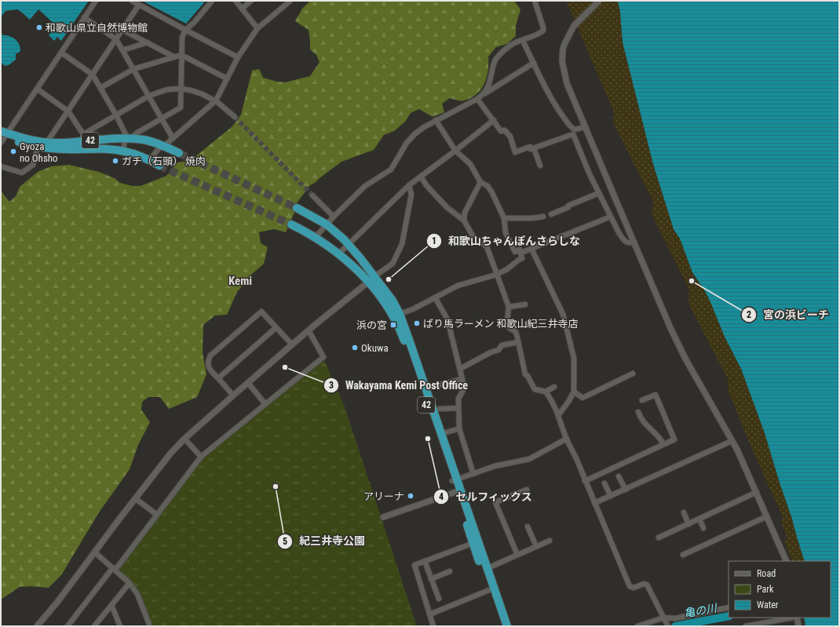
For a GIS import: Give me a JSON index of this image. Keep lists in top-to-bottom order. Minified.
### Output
{"streets":{"highway":["42"]},"districts":["Kemi"],"water":["亀の川"],"places":{"other":["和歌山県立自然博物館","Gyoza no Ohsho","ガチ（石頭） 焼肉","和歌山ちゃんぽんさらしな","宮の浜ビーチ","ばり馬ラーメン 和歌山紀三井寺店","Okuwa","Wakayama Kemi Post Office","セルフィックス","紀三井寺公園","アリーナ"],"transit":["浜の宮"]},"legend":["Road","Park","Water"]}
